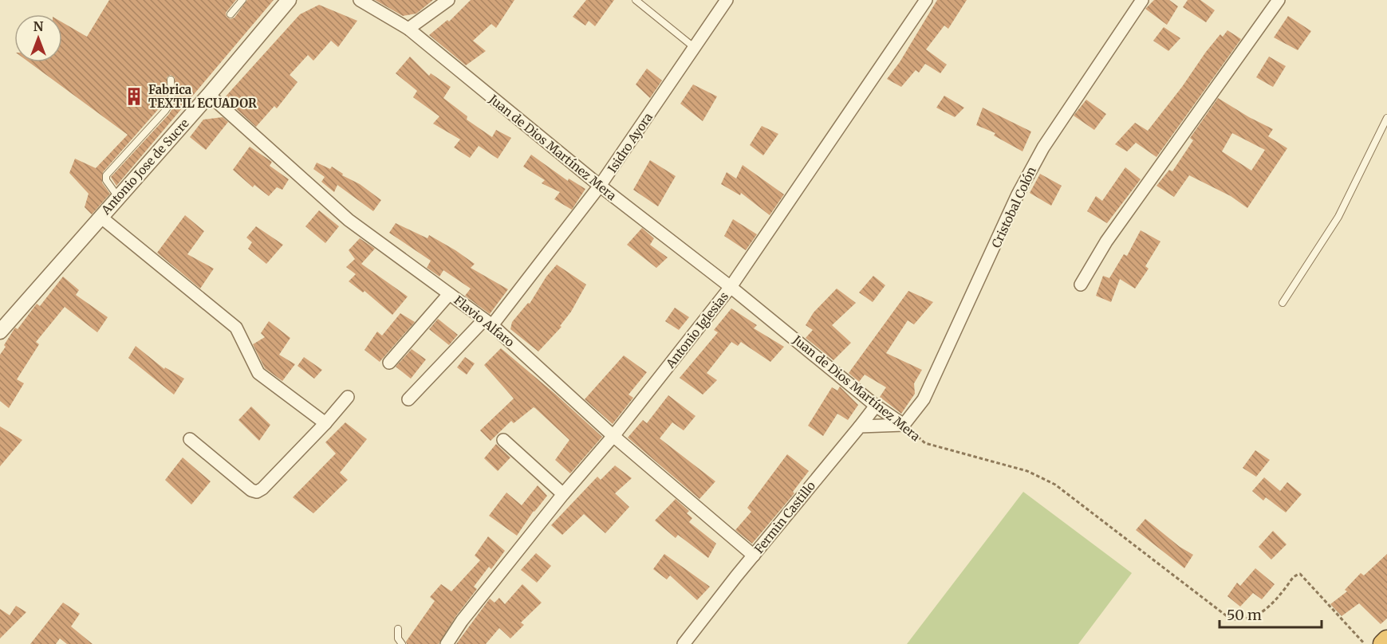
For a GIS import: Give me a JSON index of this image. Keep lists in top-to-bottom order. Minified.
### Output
{"streets":{"street":["Isidro Ayora","Juan de Dios Martínez Mera","Antonio Jose de Sucre","Cristobal Colón","Flavio Alfaro","Antonio Iglesias","Fermin Castillo"]},"crossings":[["Isidro Ayora","Juan de Dios Martínez Mera"],["Isidro Ayora","Flavio Alfaro"],["Juan de Dios Martínez Mera","Cristobal Colón"],["Juan de Dios Martínez Mera","Antonio Iglesias"],["Juan de Dios Martínez Mera","Fermin Castillo"],["Antonio Jose de Sucre","Flavio Alfaro"],["Flavio Alfaro","Antonio Iglesias"],["Flavio Alfaro","Fermin Castillo"]],"places":{"building":["Fabrica TEXTIL ECUADOR"]},"scale_bar":"50 m","north":"top"}
